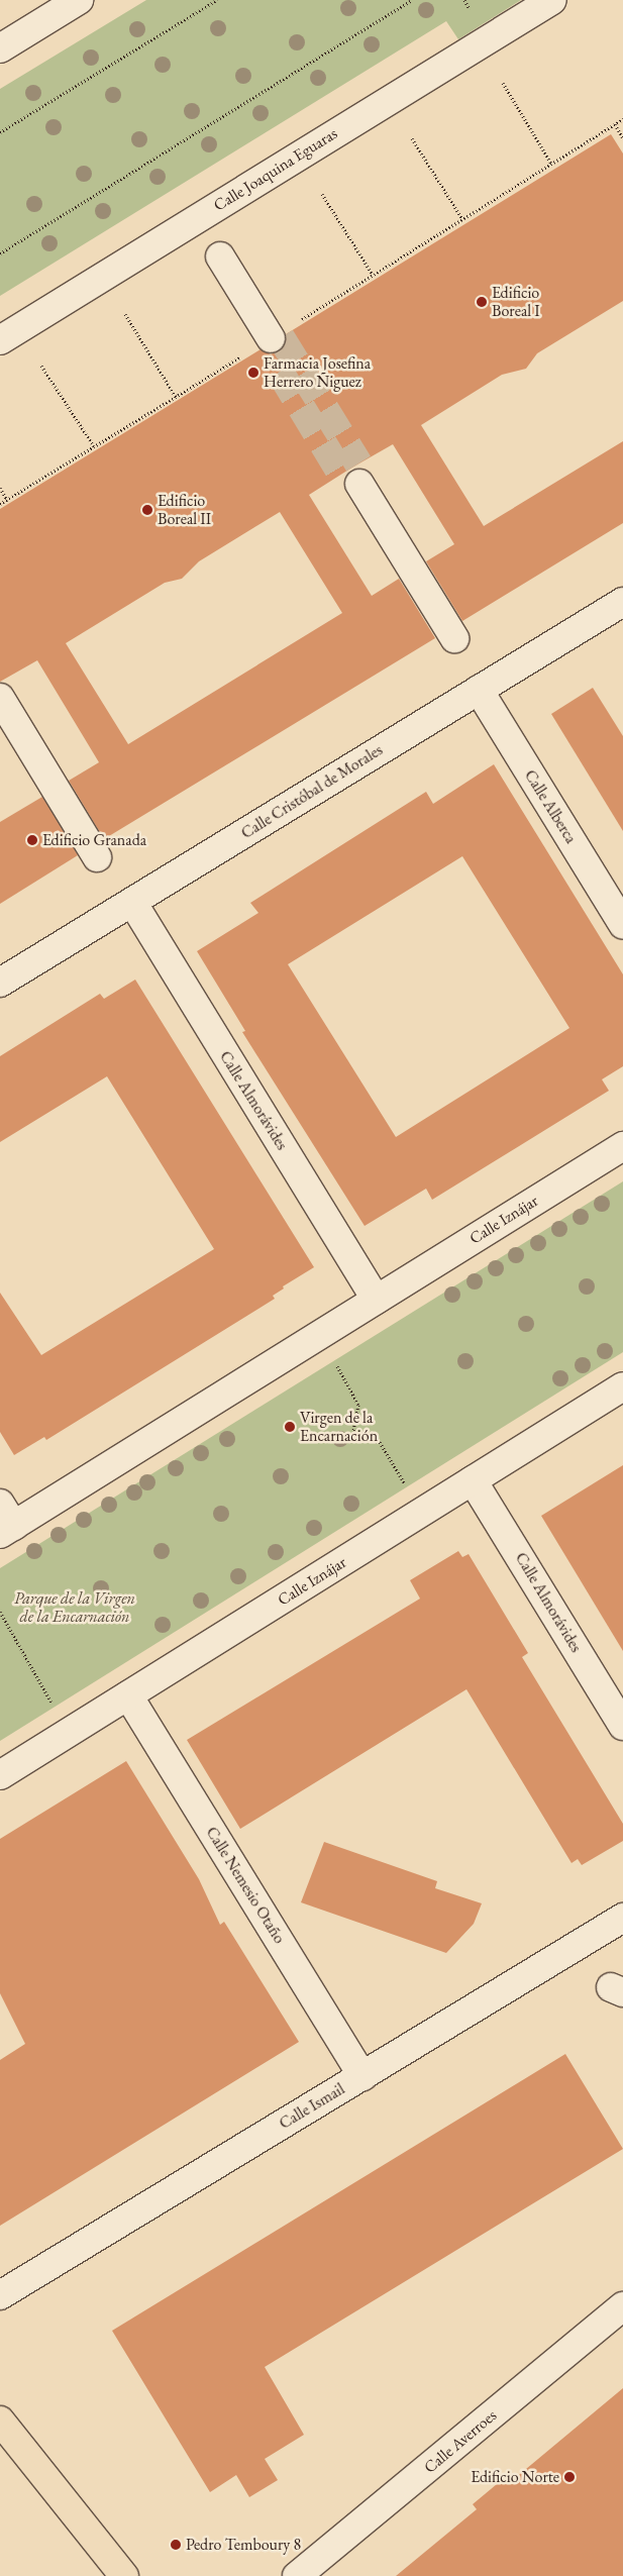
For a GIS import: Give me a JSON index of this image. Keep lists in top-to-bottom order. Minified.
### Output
{"streets":{"street":["Calle Joaquina Eguaras","Calle Cristóbal de Morales","Calle Alberca","Calle Almorávides","Calle Iznájar","Calle Nemesio Otaño","Calle Ismail","Calle Averroes"]},"crossings":[["Calle Cristóbal de Morales","Calle Alberca"],["Calle Cristóbal de Morales","Calle Almorávides"],["Calle Almorávides","Calle Iznájar"],["Calle Iznájar","Calle Nemesio Otaño"],["Calle Nemesio Otaño","Calle Ismail"]],"parks":["Parque de la Virgen de la Encarnación"],"places":["Edificio Boreal I","Farmacia Josefina Herrero Ñiguez","Edificio Boreal II","Edificio Granada","Virgen de la Encarnación","Edificio Norte","Pedro Temboury 8"]}
